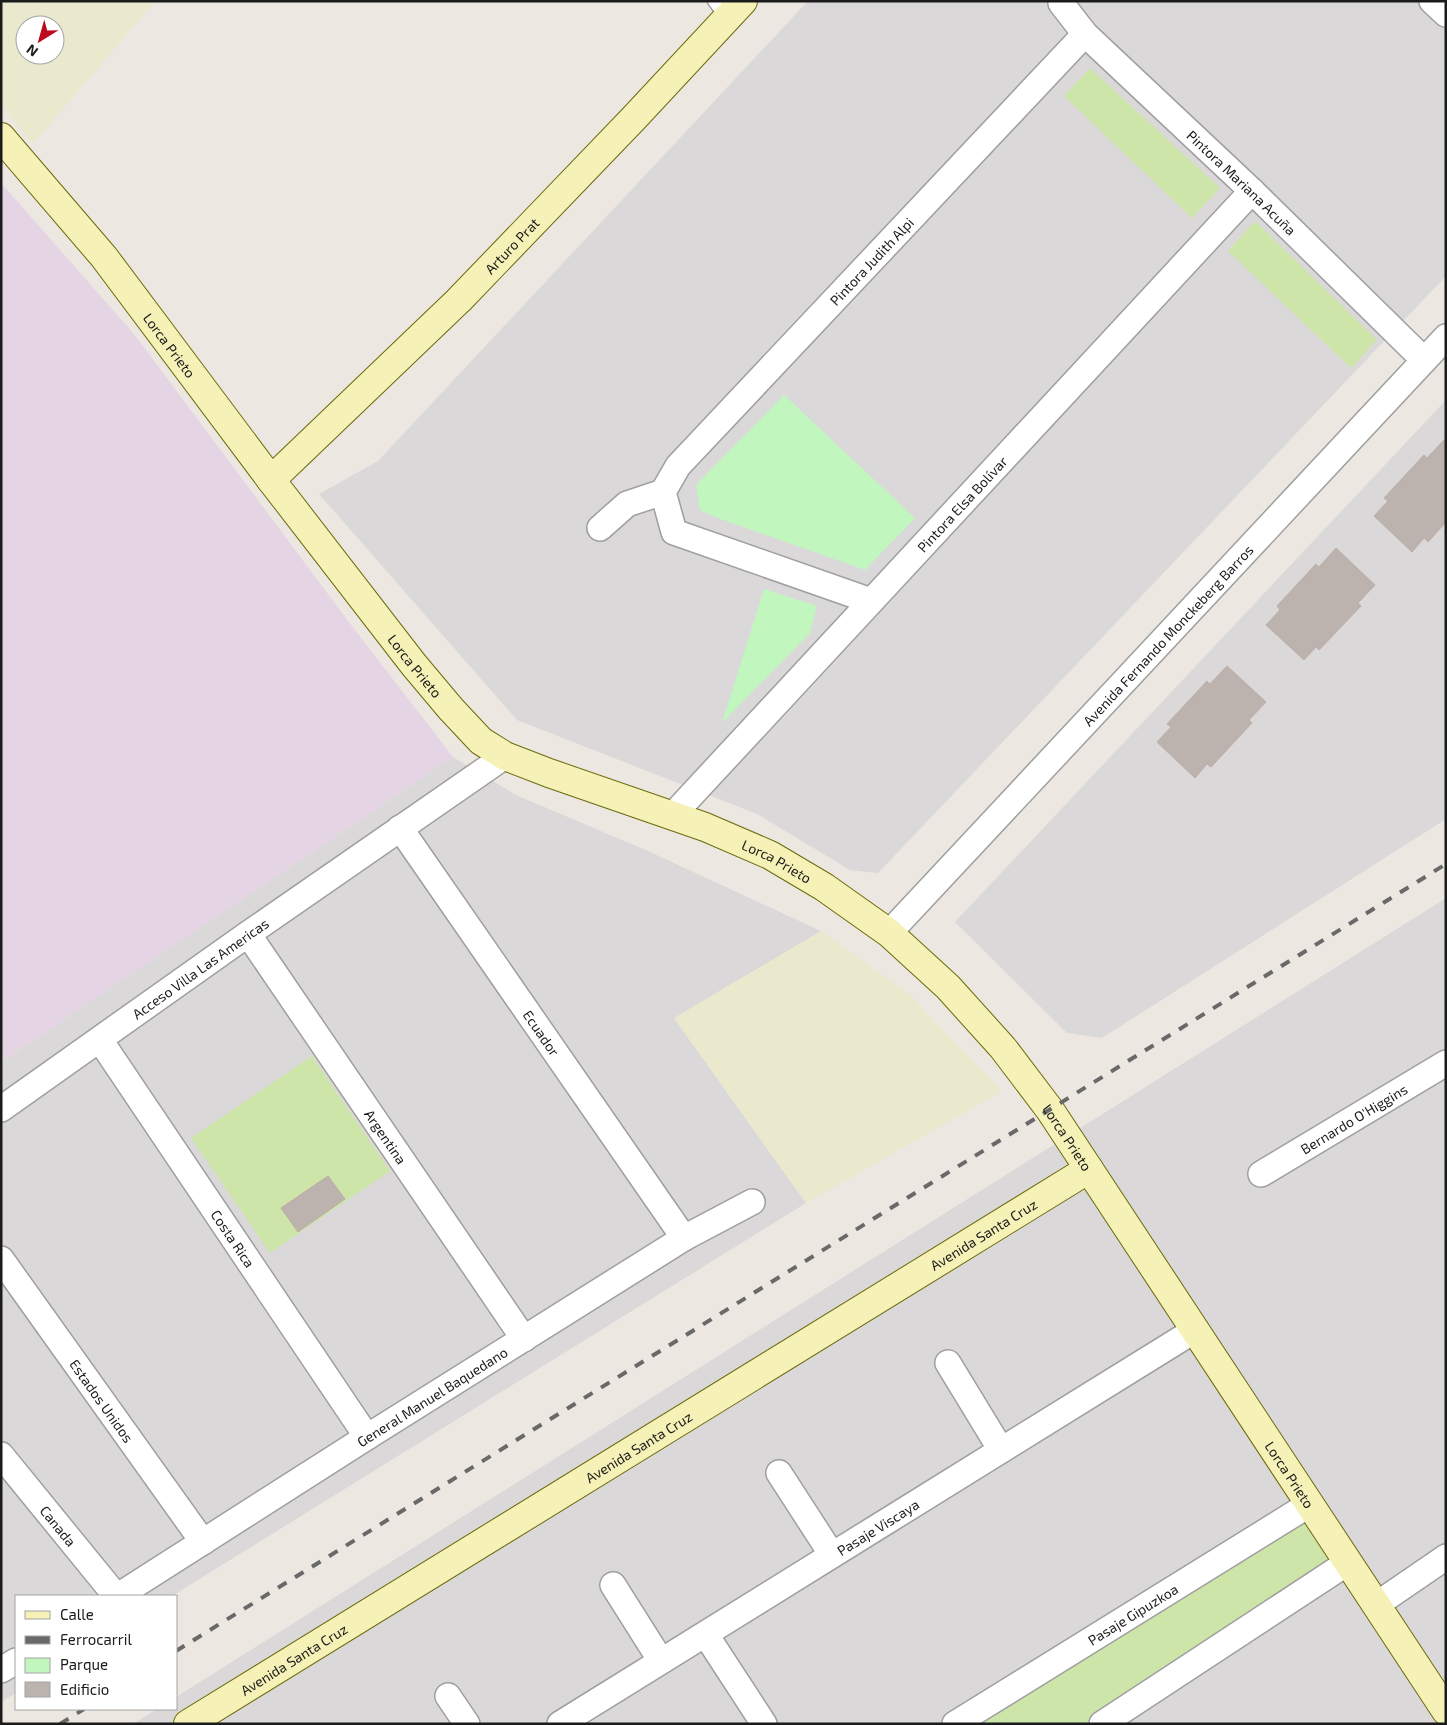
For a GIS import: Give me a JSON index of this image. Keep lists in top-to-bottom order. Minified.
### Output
{"streets":{"main road":["Arturo Prat","Lorca Prieto","Avenida Santa Cruz"],"street":["Pintora Mariana Acuña","Pintora Judith Alpi","Pintora Elsa Bolívar","Avenida Fernando Monckeberg Barros","Acceso Villa Las Americas","Ecuador","Bernardo O'Higgins","Argentina","Costa Rica","General Manuel Baquedano","Estados Unidos","Canada","Pasaje Viscaya","Pasaje Gipuzkoa"]},"crossings":[["Pintora Mariana Acuña","Pintora Judith Alpi"],["Pintora Mariana Acuña","Pintora Elsa Bolívar"],["Pintora Mariana Acuña","Avenida Fernando Monckeberg Barros"],["Arturo Prat","Lorca Prieto"],["Lorca Prieto","Pintora Elsa Bolívar"],["Lorca Prieto","Avenida Fernando Monckeberg Barros"],["Lorca Prieto","Acceso Villa Las Americas"],["Lorca Prieto","Avenida Santa Cruz"],["Lorca Prieto","Pasaje Viscaya"],["Lorca Prieto","Pasaje Gipuzkoa"],["Acceso Villa Las Americas","Ecuador"],["Acceso Villa Las Americas","Argentina"],["Acceso Villa Las Americas","Costa Rica"],["Ecuador","General Manuel Baquedano"],["Argentina","General Manuel Baquedano"],["Costa Rica","General Manuel Baquedano"],["General Manuel Baquedano","Estados Unidos"]],"legend":["Calle","Ferrocarril","Parque","Edificio"],"north":"bottom left"}
